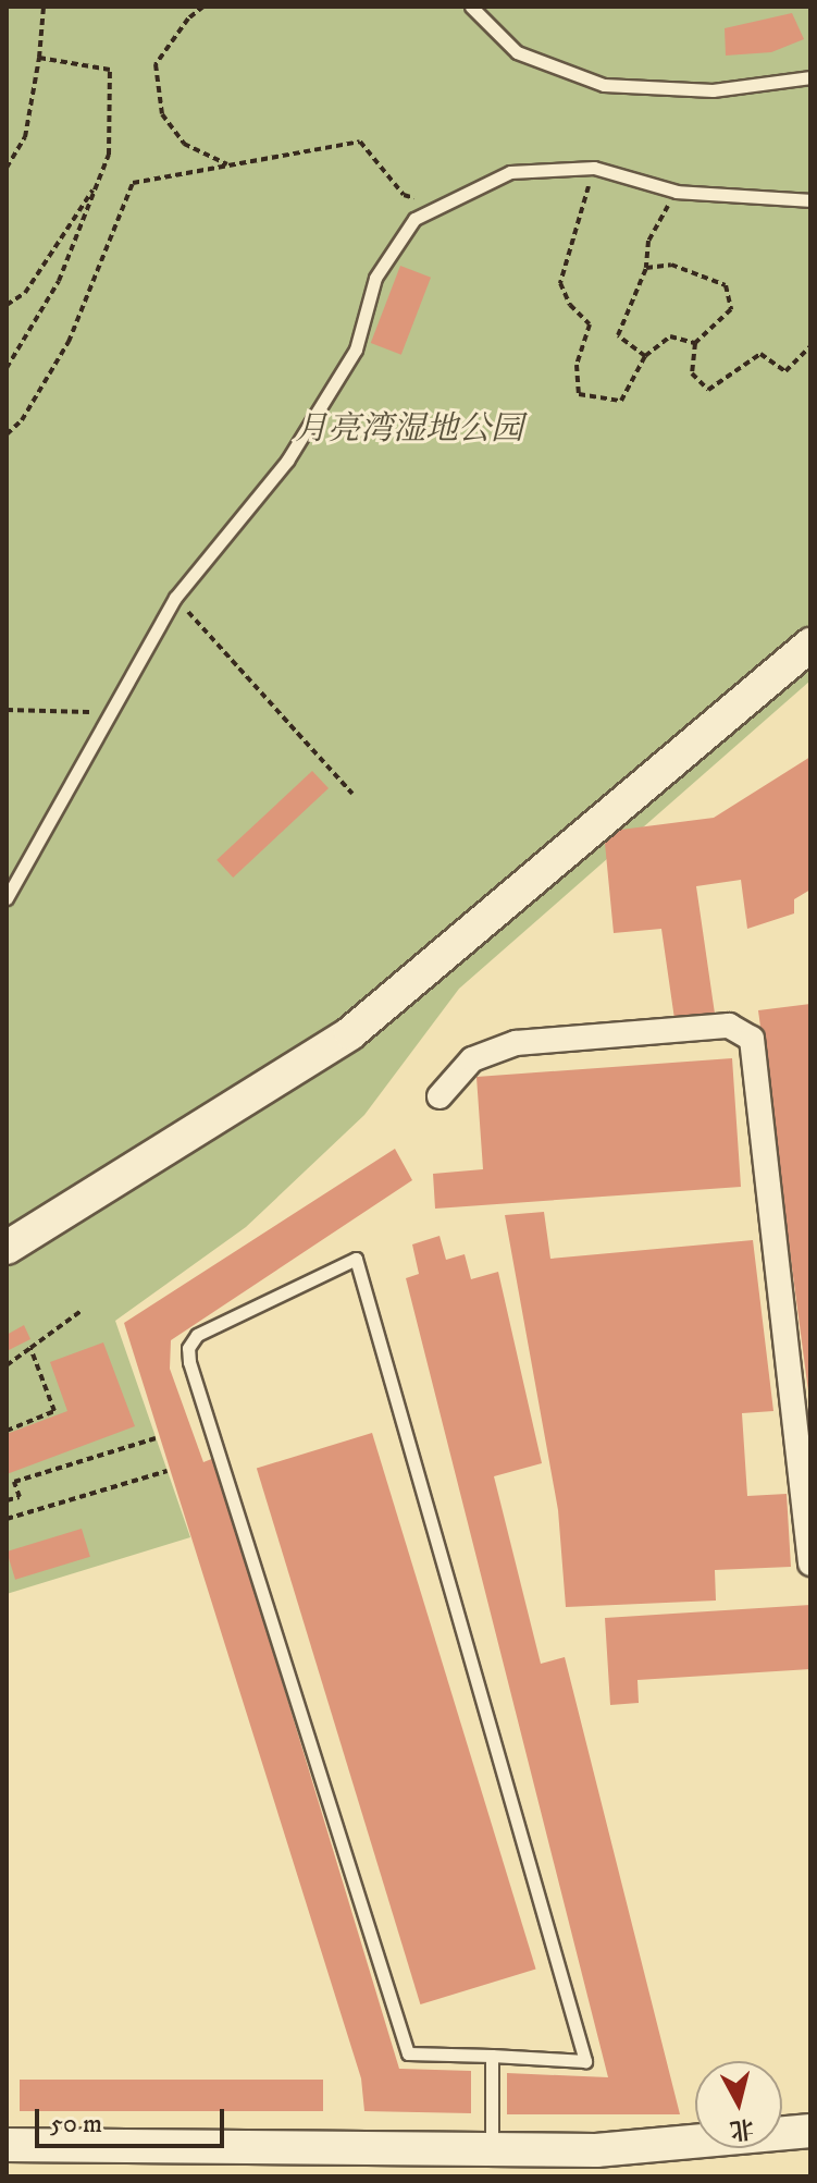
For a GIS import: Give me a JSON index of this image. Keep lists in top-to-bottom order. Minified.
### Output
{"parks":["月亮湾湿地公园"],"scale_bar":"50 m","north":"bottom"}
